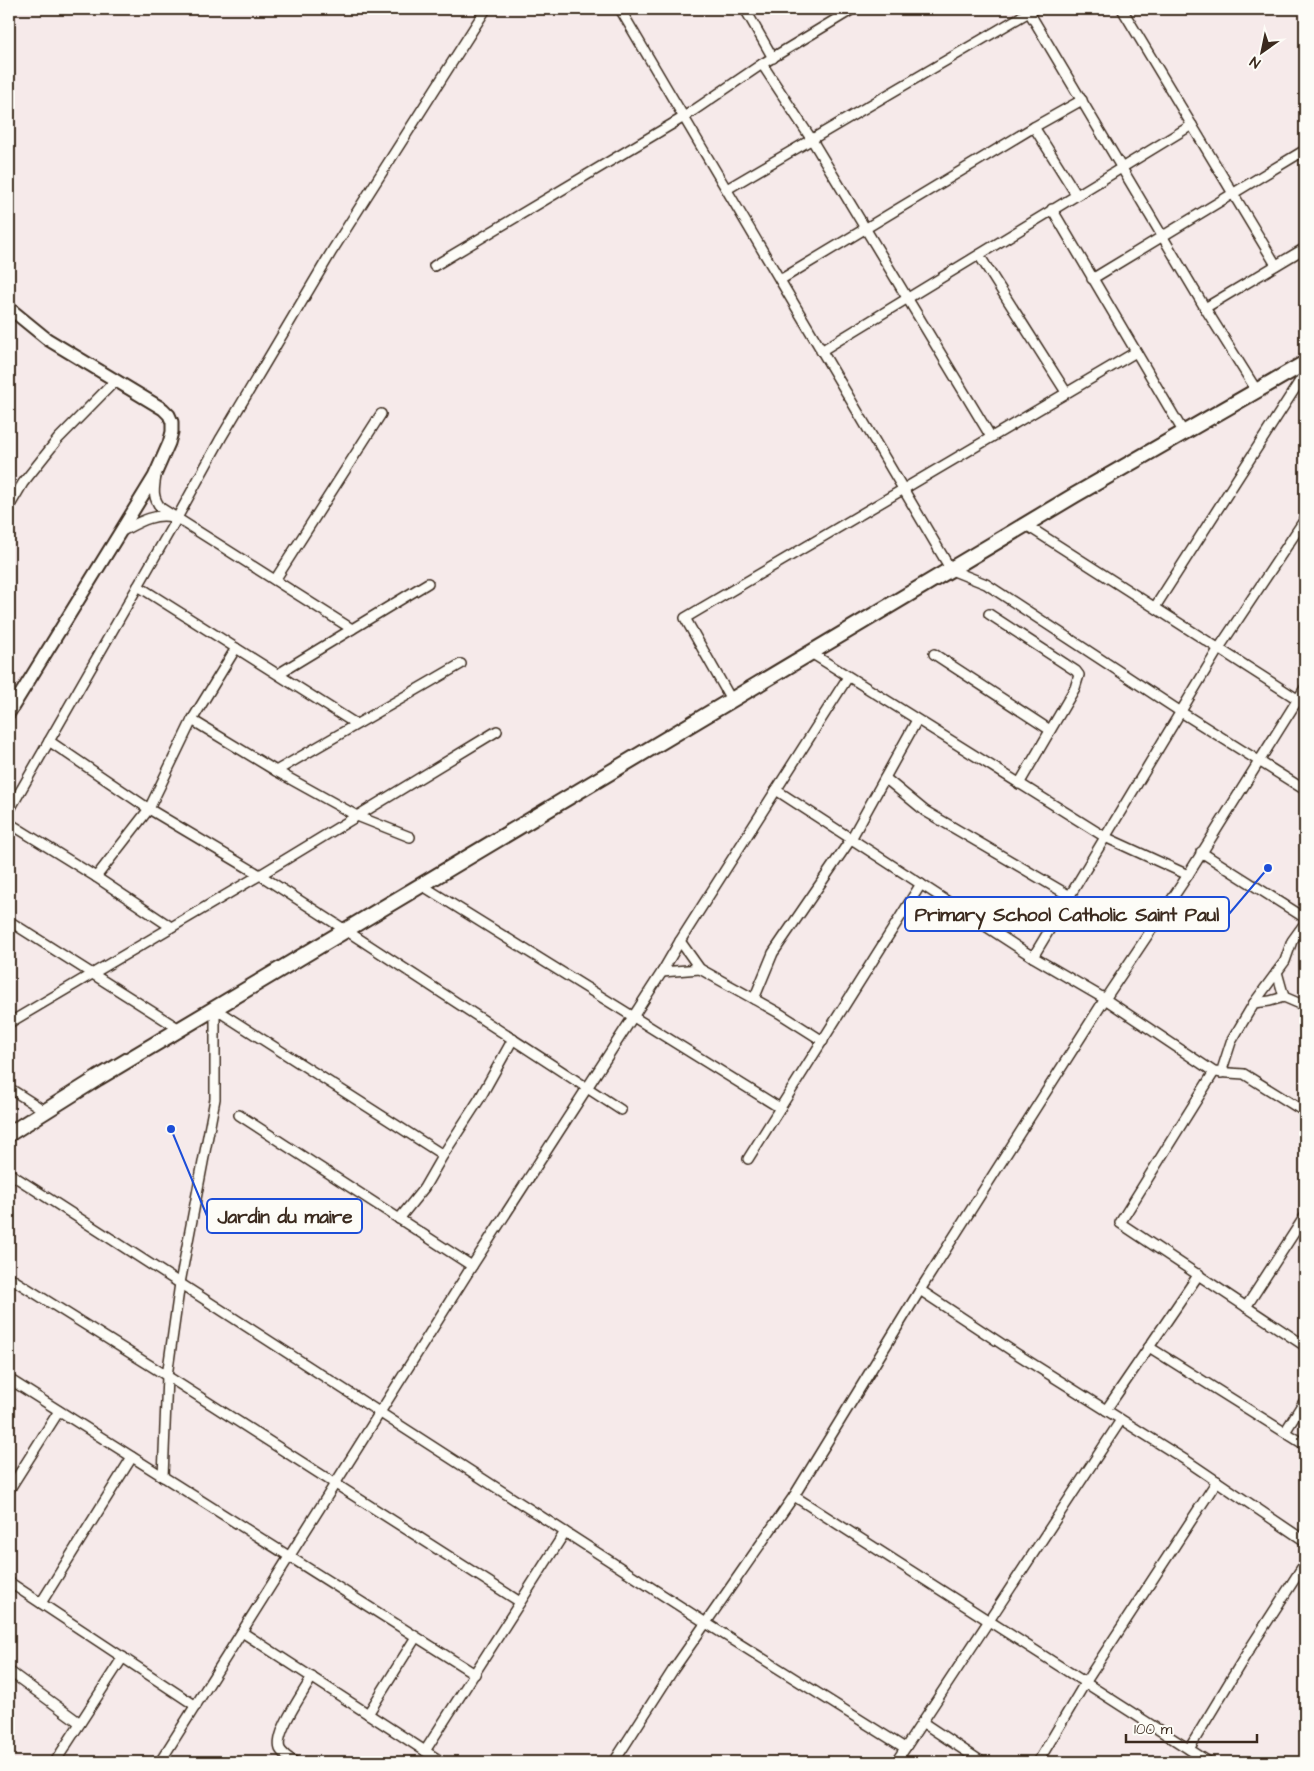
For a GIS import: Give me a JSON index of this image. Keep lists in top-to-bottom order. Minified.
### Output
{"places":["Primary School Catholic Saint Paul","Jardin du maire"],"scale_bar":"100 m","north":"bottom left"}
